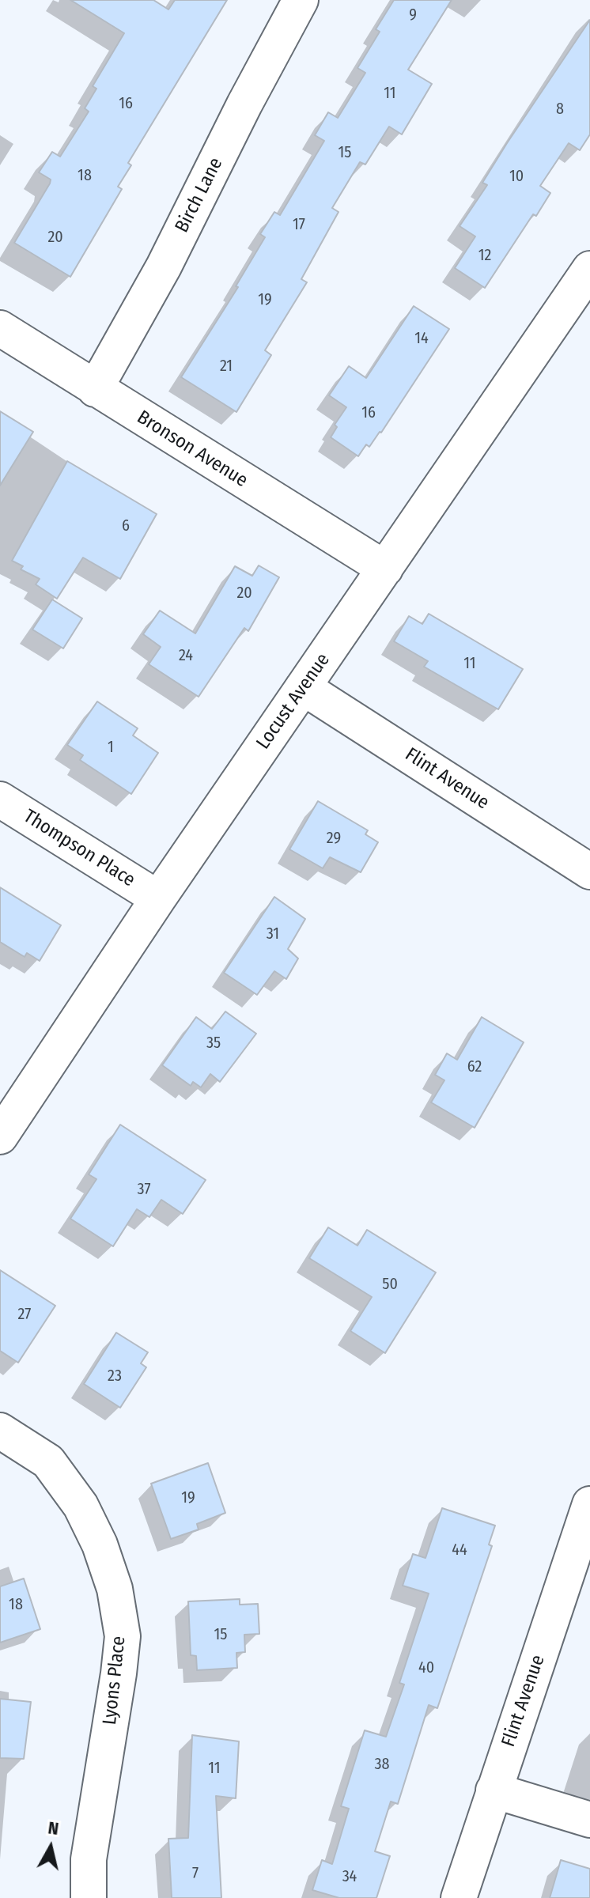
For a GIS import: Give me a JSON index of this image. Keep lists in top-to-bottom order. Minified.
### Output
{"streets":{"street":["Birch Lane","Bronson Avenue","Locust Avenue","Flint Avenue","Thompson Place","Lyons Place"]},"crossings":[["Birch Lane","Bronson Avenue"],["Bronson Avenue","Locust Avenue"],["Locust Avenue","Flint Avenue"],["Locust Avenue","Thompson Place"]],"house_numbers":["9","11","16","8","15","18","10","17","20","12","19","14","21","16","6","20","24","11","1","29","31","35","62","37","50","27","23","19","44","18","15","40","38","11","7","34"],"north":"top"}
